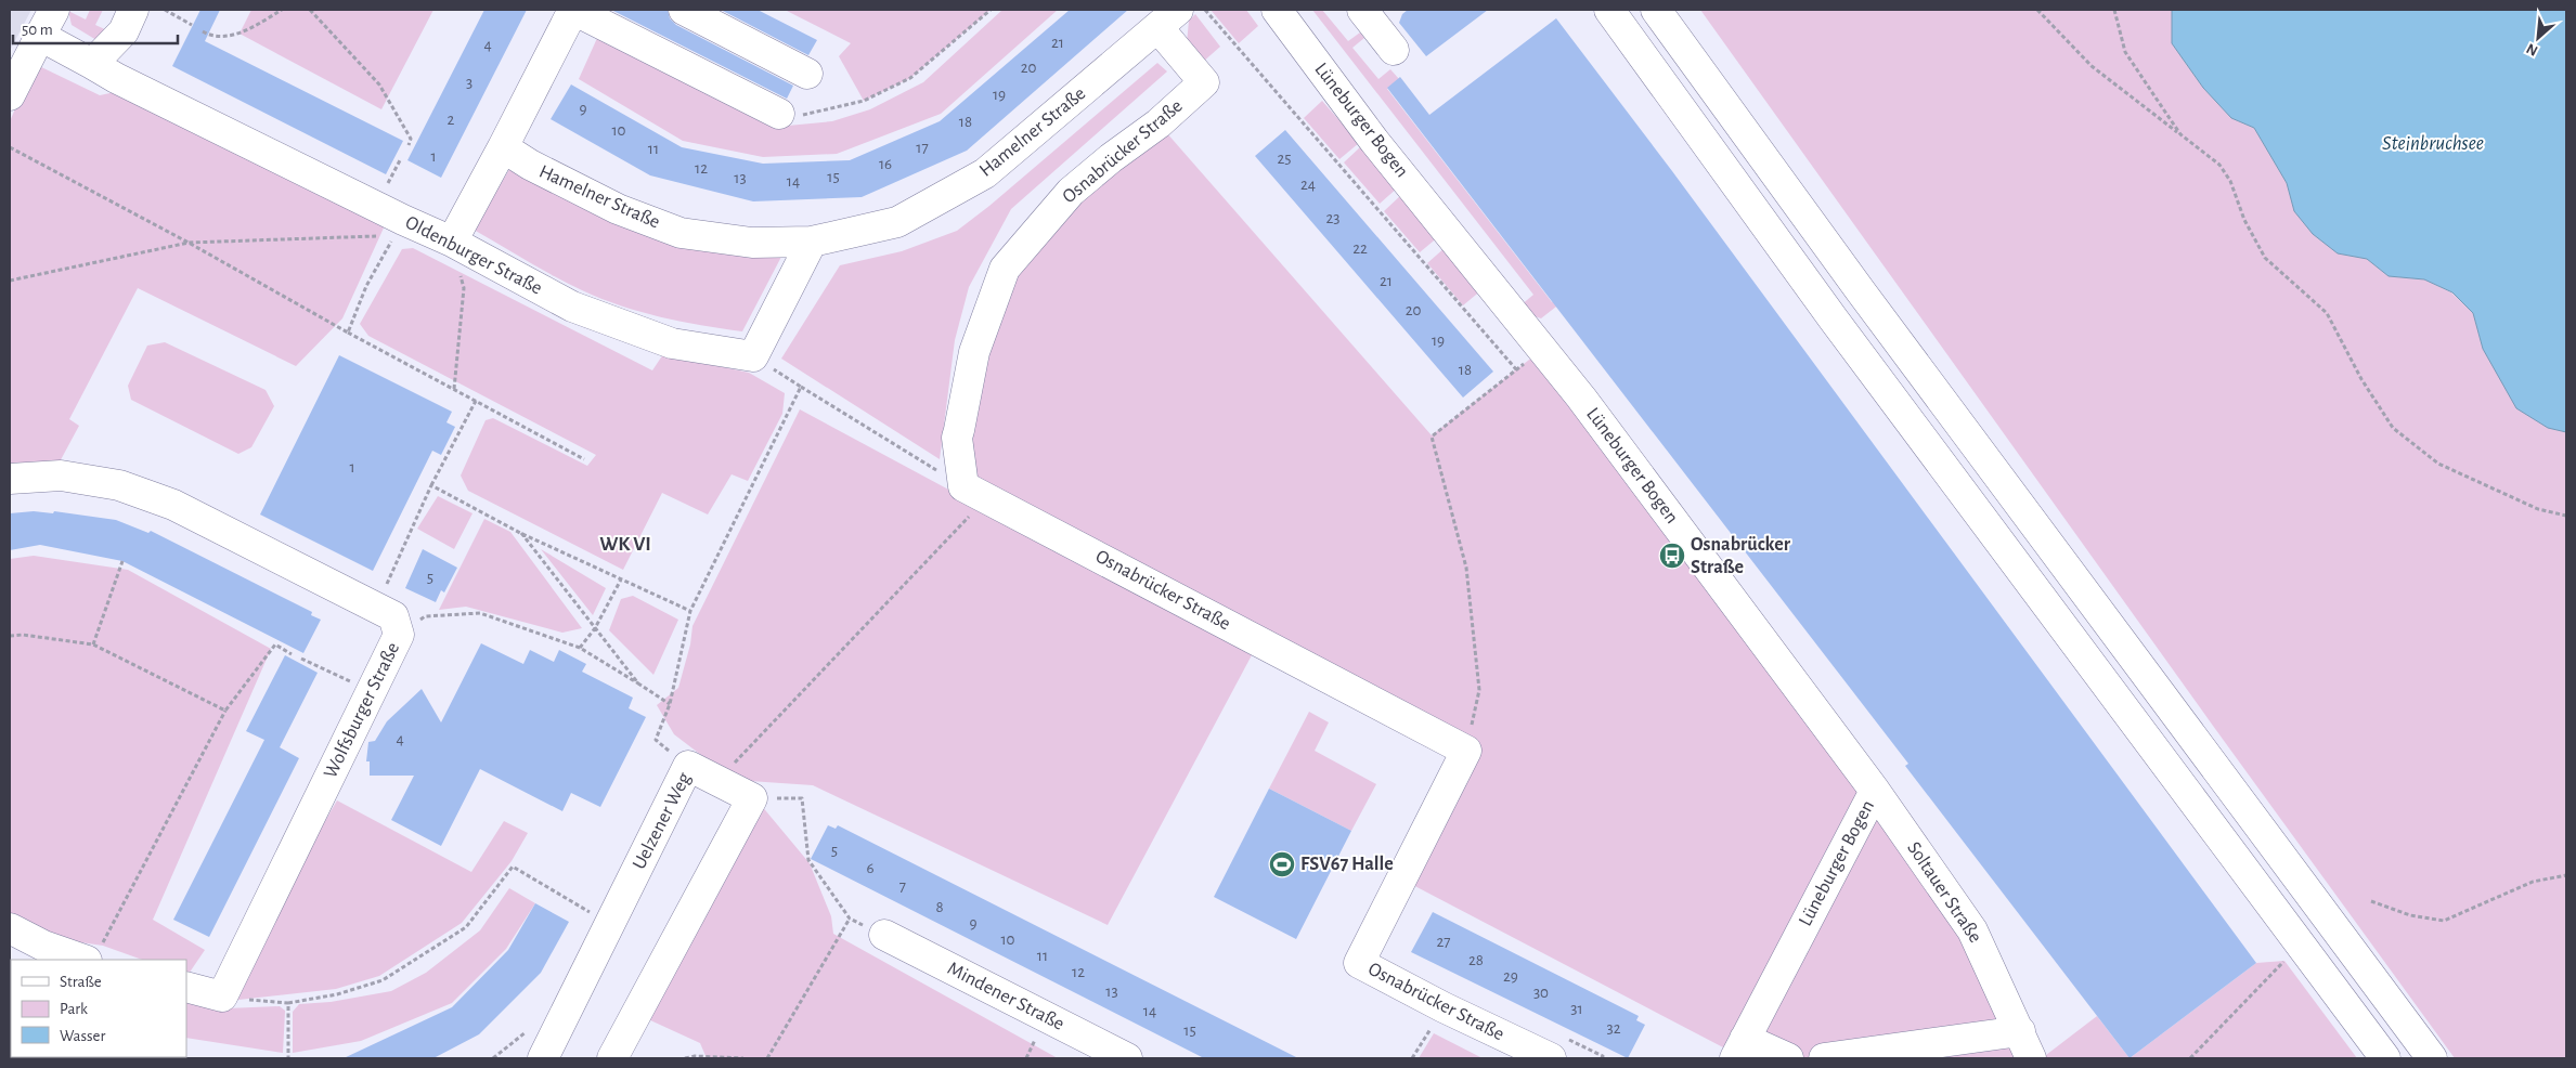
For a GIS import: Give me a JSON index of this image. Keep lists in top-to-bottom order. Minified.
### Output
{"streets":{"main road":["Lüneburger Bogen","Hamelner Straße","Osnabrücker Straße","Oldenburger Straße","Wolfsburger Straße","Uelzener Weg","Soltauer Straße","Mindener Straße"]},"crossings":[["Lüneburger Bogen","Soltauer Straße"],["Hamelner Straße","Osnabrücker Straße"]],"districts":["WK VI"],"water":["Steinbruchsee"],"places":{"bus stop":["Osnabrücker Straße"],"sports":["FSV67 Halle"]},"house_numbers":["21","4","20","3","19","9","2","18","10","17","11","1","25","16","12","15","13","14","24","23","22","21","20","19","18","1","5","4","5","6","7","8","9","10","27","11","28","12","29","13","30","31","14","32","15"],"legend":["Straße","Park","Wasser"],"scale_bar":"50 m","north":"bottom left"}
